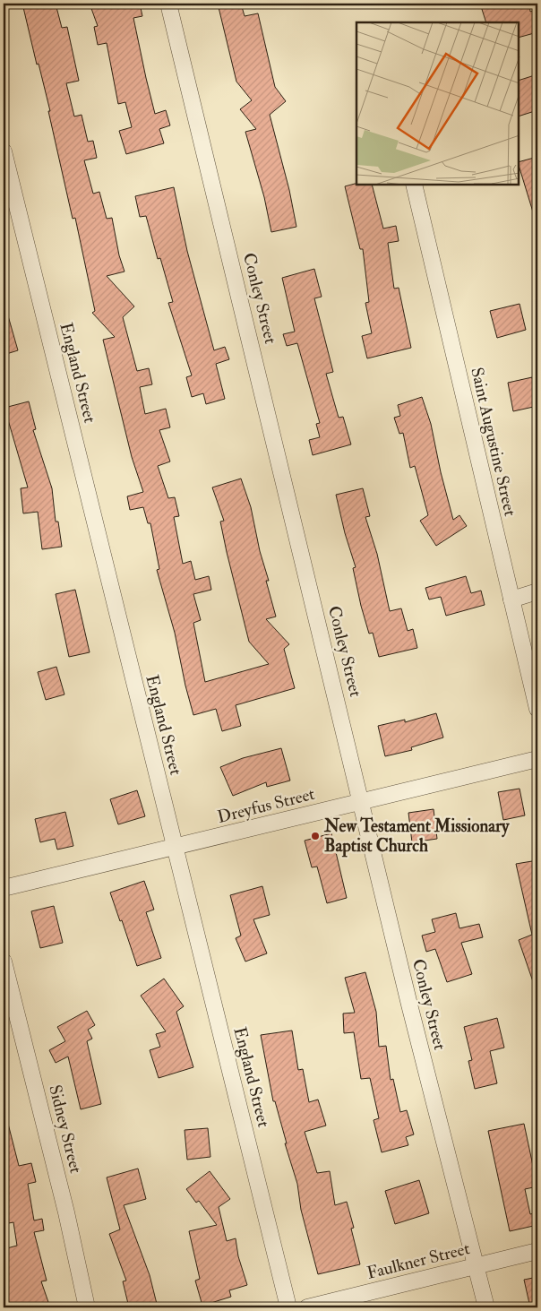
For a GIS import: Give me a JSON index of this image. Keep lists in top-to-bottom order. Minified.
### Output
{"streets":{"street":["Conley Street","England Street","Saint Augustine Street","Dreyfus Street","Sidney Street","Faulkner Street"]},"crossings":[["Conley Street","Dreyfus Street"],["Conley Street","Faulkner Street"],["England Street","Dreyfus Street"]],"places":["New Testament Missionary Baptist Church"]}
